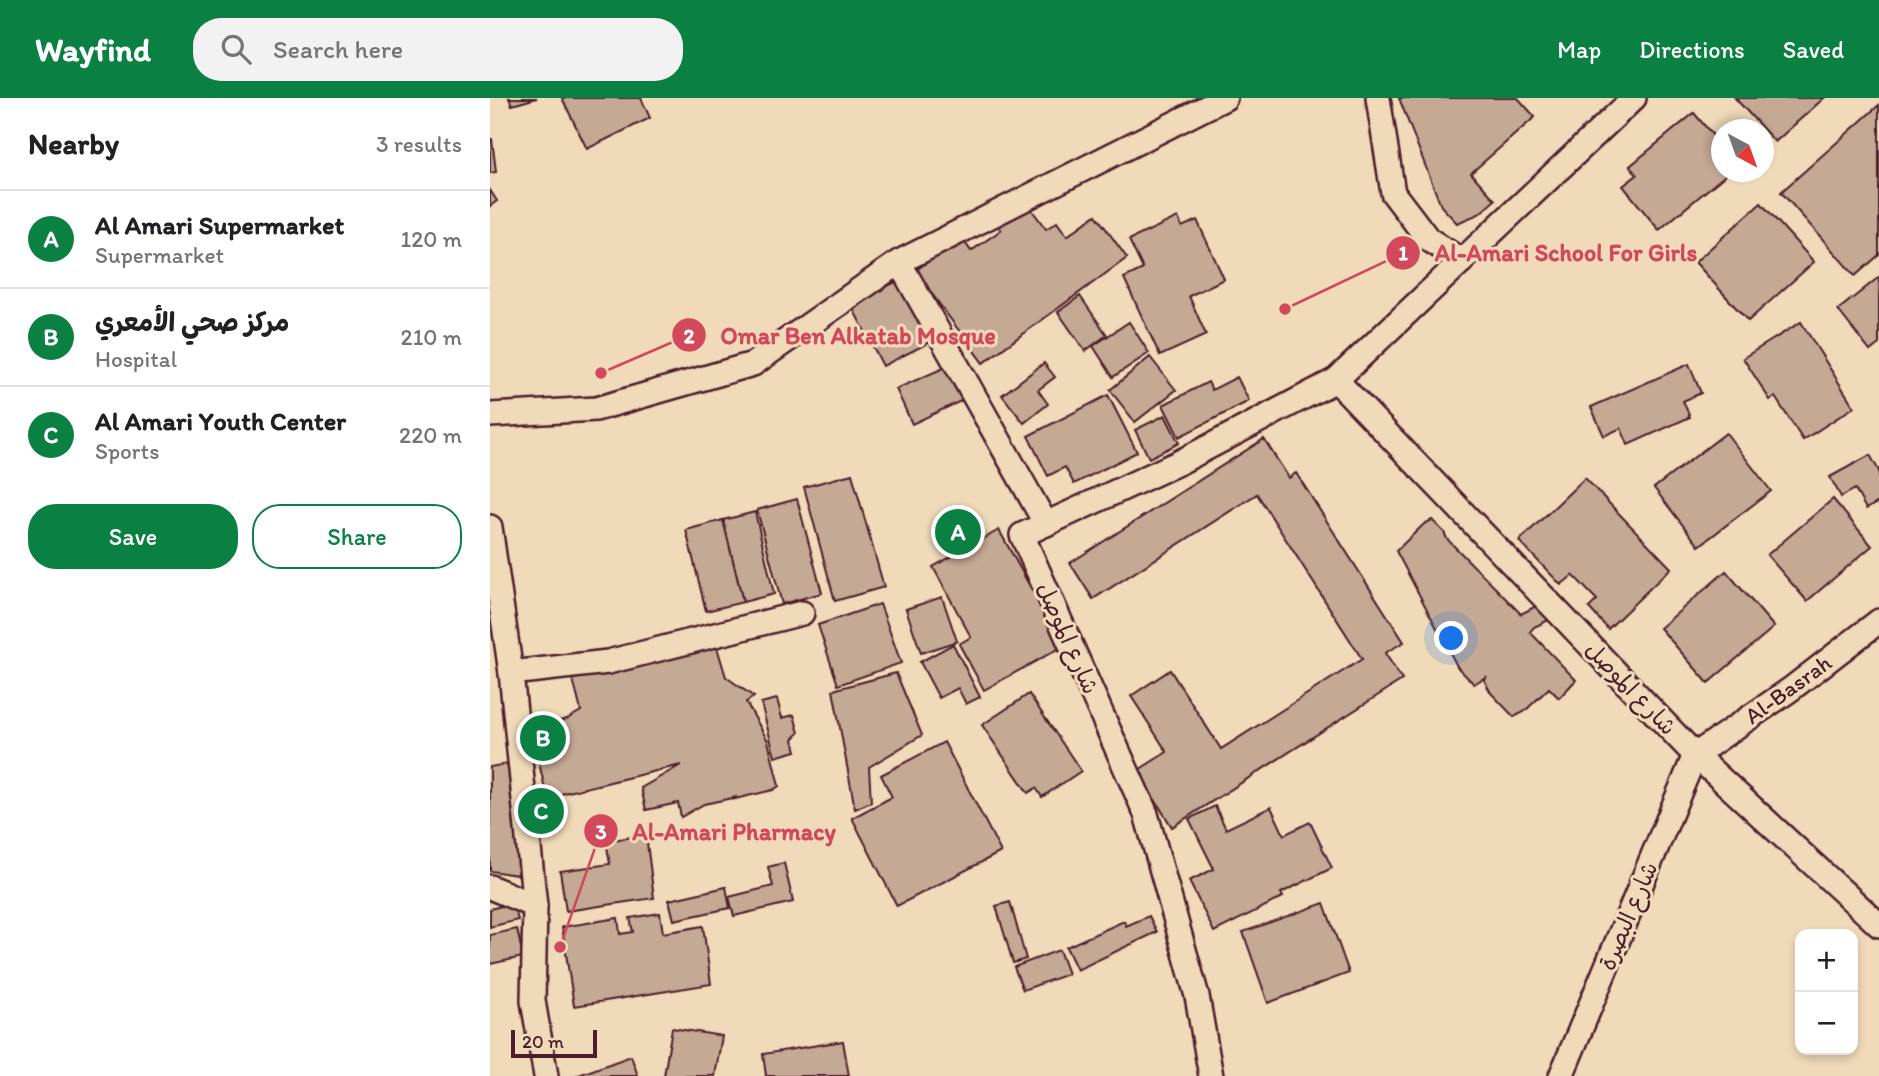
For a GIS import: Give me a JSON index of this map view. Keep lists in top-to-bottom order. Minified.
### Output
{"streets":{"street":["شارع الموصل","Al-Basrah","شارع البصرة"]},"crossings":[["شارع الموصل","Al-Basrah"],["شارع الموصل","شارع البصرة"],["Al-Basrah","شارع البصرة"]],"places":["Al-Amari School For Girls","Omar Ben Alkatab Mosque","Al-Amari Pharmacy"],"scale_bar":"20 m","north":"bottom right","page":{"header":"Wayfind","search":"Search here","nav":["Map","Directions","Saved"],"heading":["Nearby","3 results"],"list":[{"mark":"A","name":"Al Amari Supermarket","note":"Supermarket","value":"120 m"},{"mark":"B","name":"مركز صحي الأمعري","note":"Hospital","value":"210 m"},{"mark":"C","name":"Al Amari Youth Center","note":"Sports","value":"220 m"}],"buttons":["Save","Share"],"pins":["A","B","C"],"map_buttons":["+","−"],"scale":"20 m"}}
